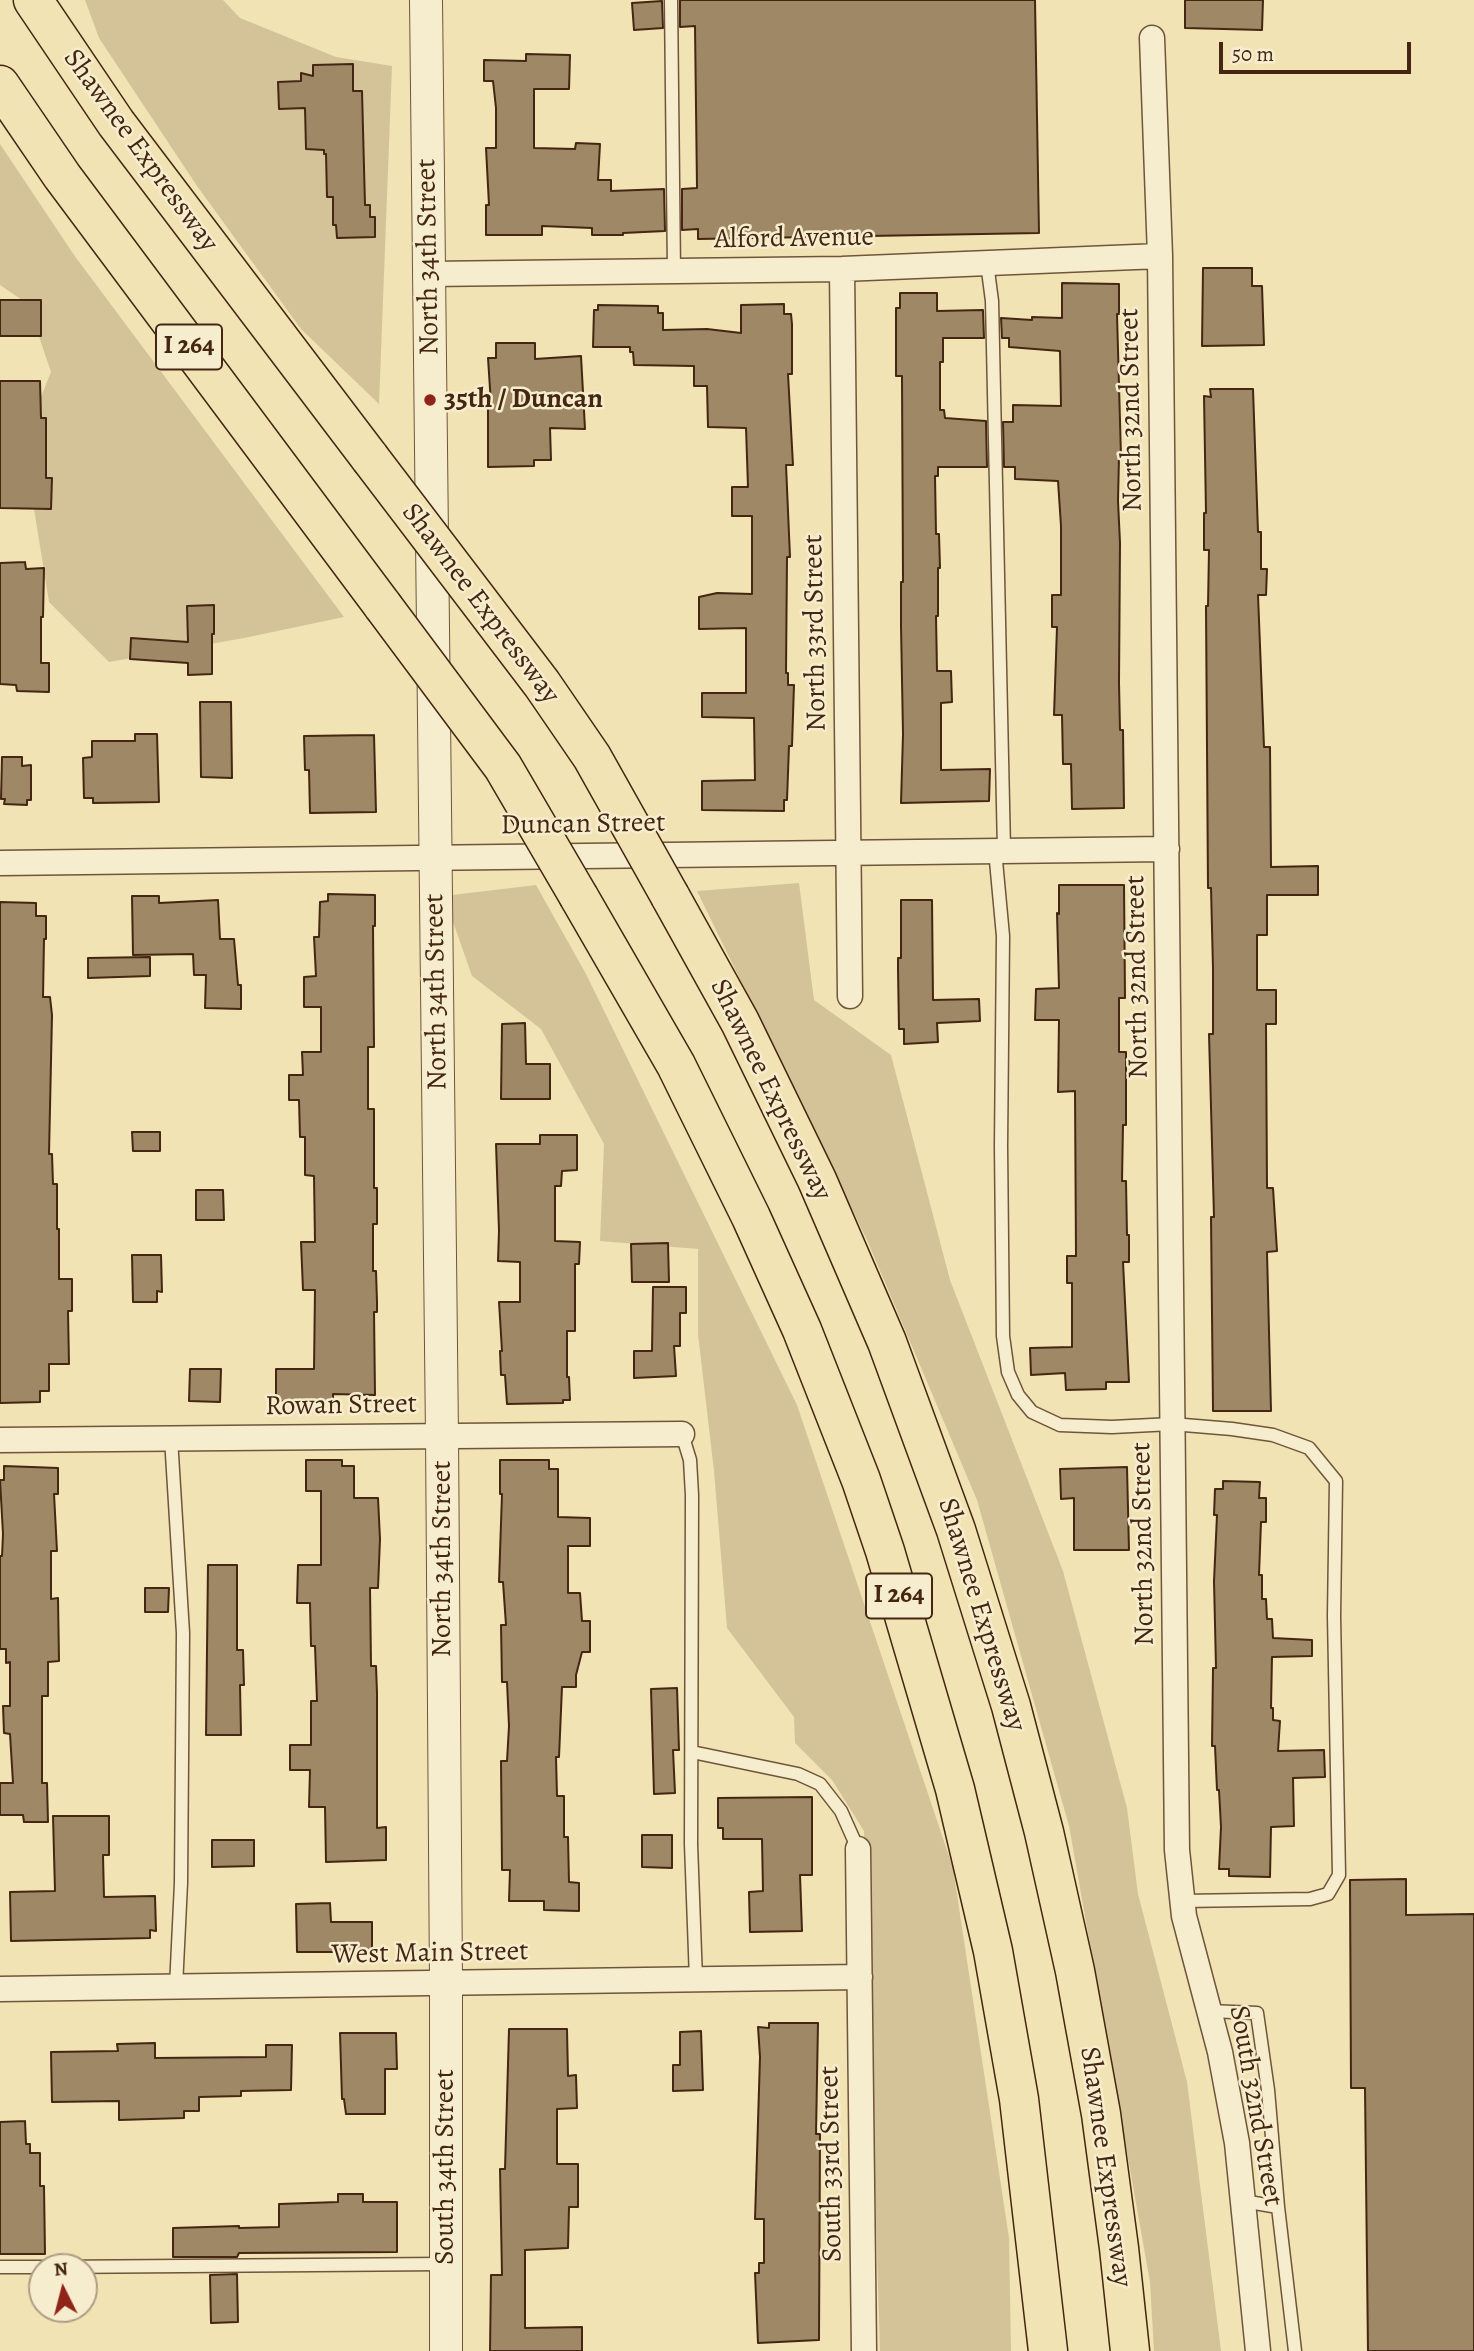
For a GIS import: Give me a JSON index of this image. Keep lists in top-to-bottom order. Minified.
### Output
{"streets":{"highway":["Shawnee Expressway","I 264"],"street":["Alford Avenue","North 34th Street","North 32nd Street","North 33rd Street","Duncan Street","Rowan Street","West Main Street","South 32nd Street","South 33rd Street","South 34th Street"]},"crossings":[["Alford Avenue","North 34th Street"],["Alford Avenue","North 32nd Street"],["Alford Avenue","North 33rd Street"],["North 34th Street","Duncan Street"],["North 34th Street","Rowan Street"],["North 34th Street","West Main Street"],["North 34th Street","South 34th Street"],["North 32nd Street","Duncan Street"],["North 32nd Street","South 32nd Street"],["North 33rd Street","Duncan Street"],["West Main Street","South 33rd Street"],["West Main Street","South 34th Street"]],"places":["35th / Duncan"],"scale_bar":"50 m","north":"top"}
